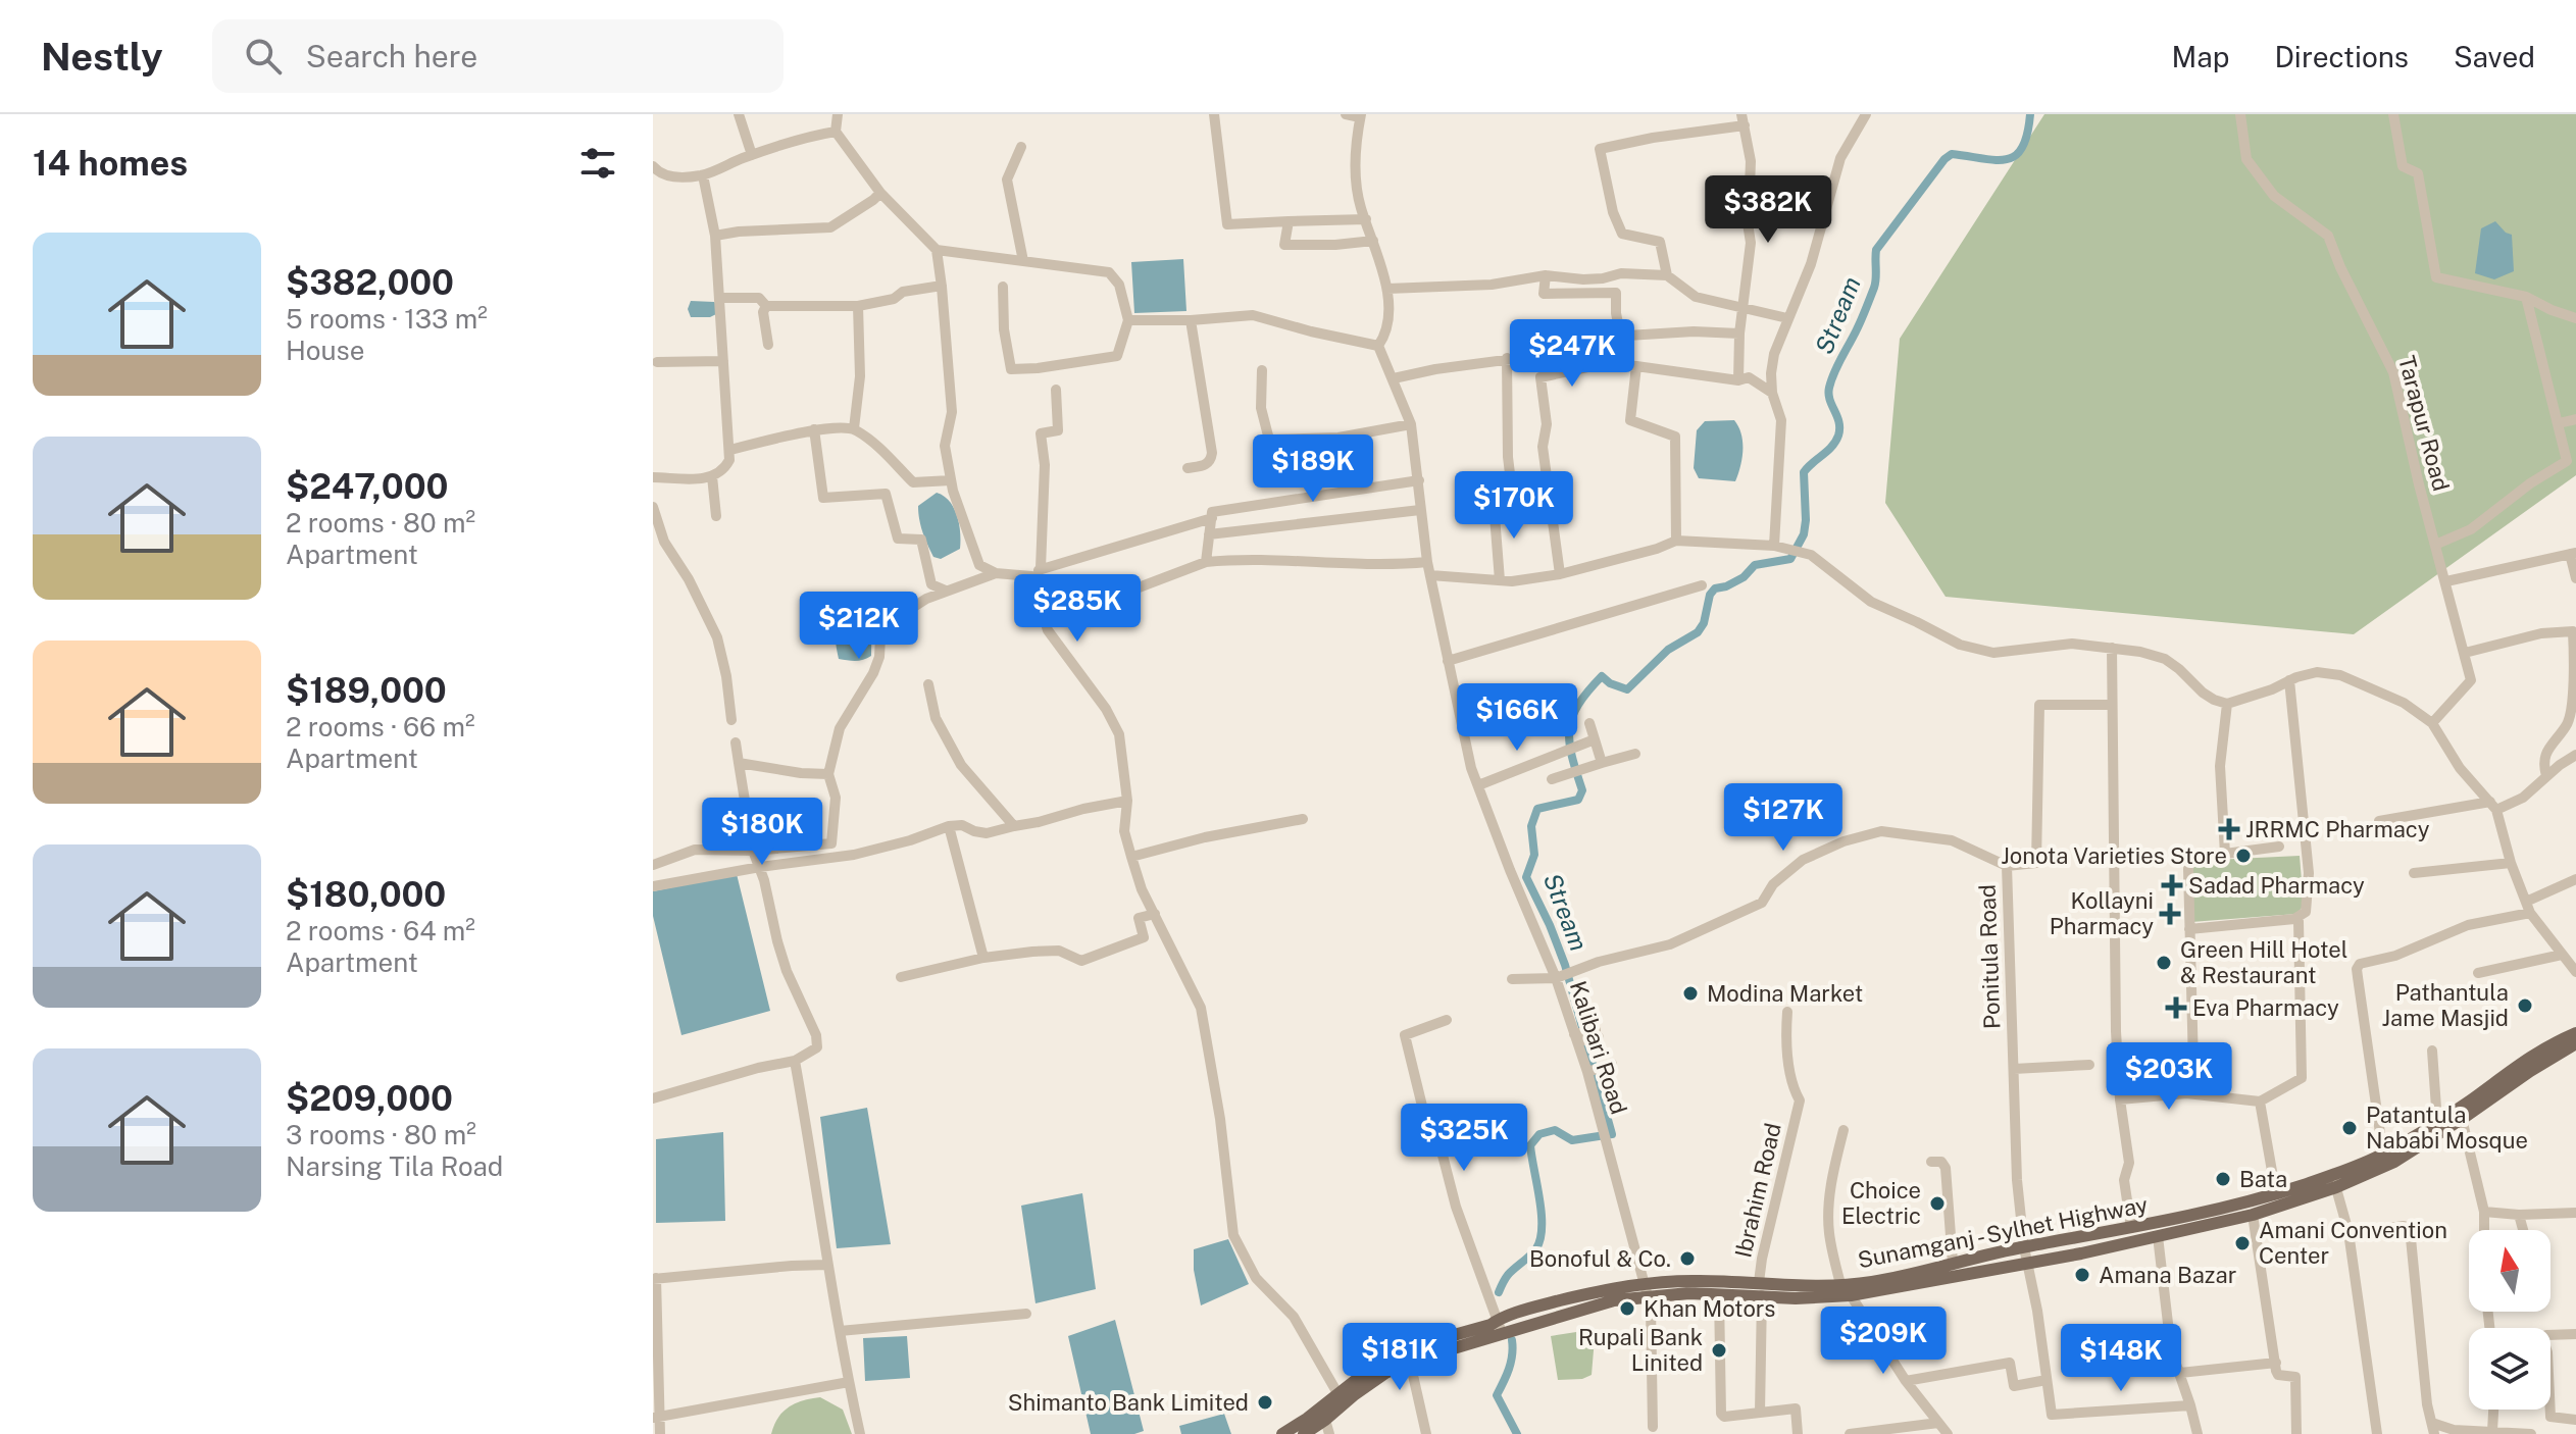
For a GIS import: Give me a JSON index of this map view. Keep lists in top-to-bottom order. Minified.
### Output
{"streets":{"main road":["Sunamganj - Sylhet Highway"],"street":["Tarapur Road","Ponitula Road","Kalibari Road","Ibrahim Road"]},"crossings":[["Ponitula Road","Kalibari Road"],["Ponitula Road","Sunamganj - Sylhet Highway"],["Kalibari Road","Sunamganj - Sylhet Highway"],["Ibrahim Road","Sunamganj - Sylhet Highway"]],"water":["Stream"],"places":{"health":["JRRMC Pharmacy","Sadad Pharmacy","Kollayni Pharmacy","Eva Pharmacy"],"other":["Jonota Varieties Store","Green Hill Hotel & Restaurant","Modina Market","Pathantula Jame Masjid","Patantula Nababi Mosque","Bata","Choice Electric","Amani Convention Center","Bonoful & Co.","Amana Bazar","Khan Motors","Rupali Bank Linited","Shimanto Bank Limited"]},"north":"top","page":{"header":"Nestly","search":"Search here","nav":["Map","Directions","Saved"],"heading":"14 homes","price":["$382K","$247K","$189K","$170K","$285K","$212K","$166K","$127K","$180K","$203K","$325K","$209K","$181K","$148K"],"list":[{"name":"$382,000","note":"5 rooms · 133 m² · House"},{"name":"$247,000","note":"2 rooms · 80 m² · Apartment"},{"name":"$189,000","note":"2 rooms · 66 m² · Apartment"},{"name":"$180,000","note":"2 rooms · 64 m² · Apartment"},{"name":"$209,000","note":"3 rooms · 80 m² · Narsing Tila Road"}]}}
